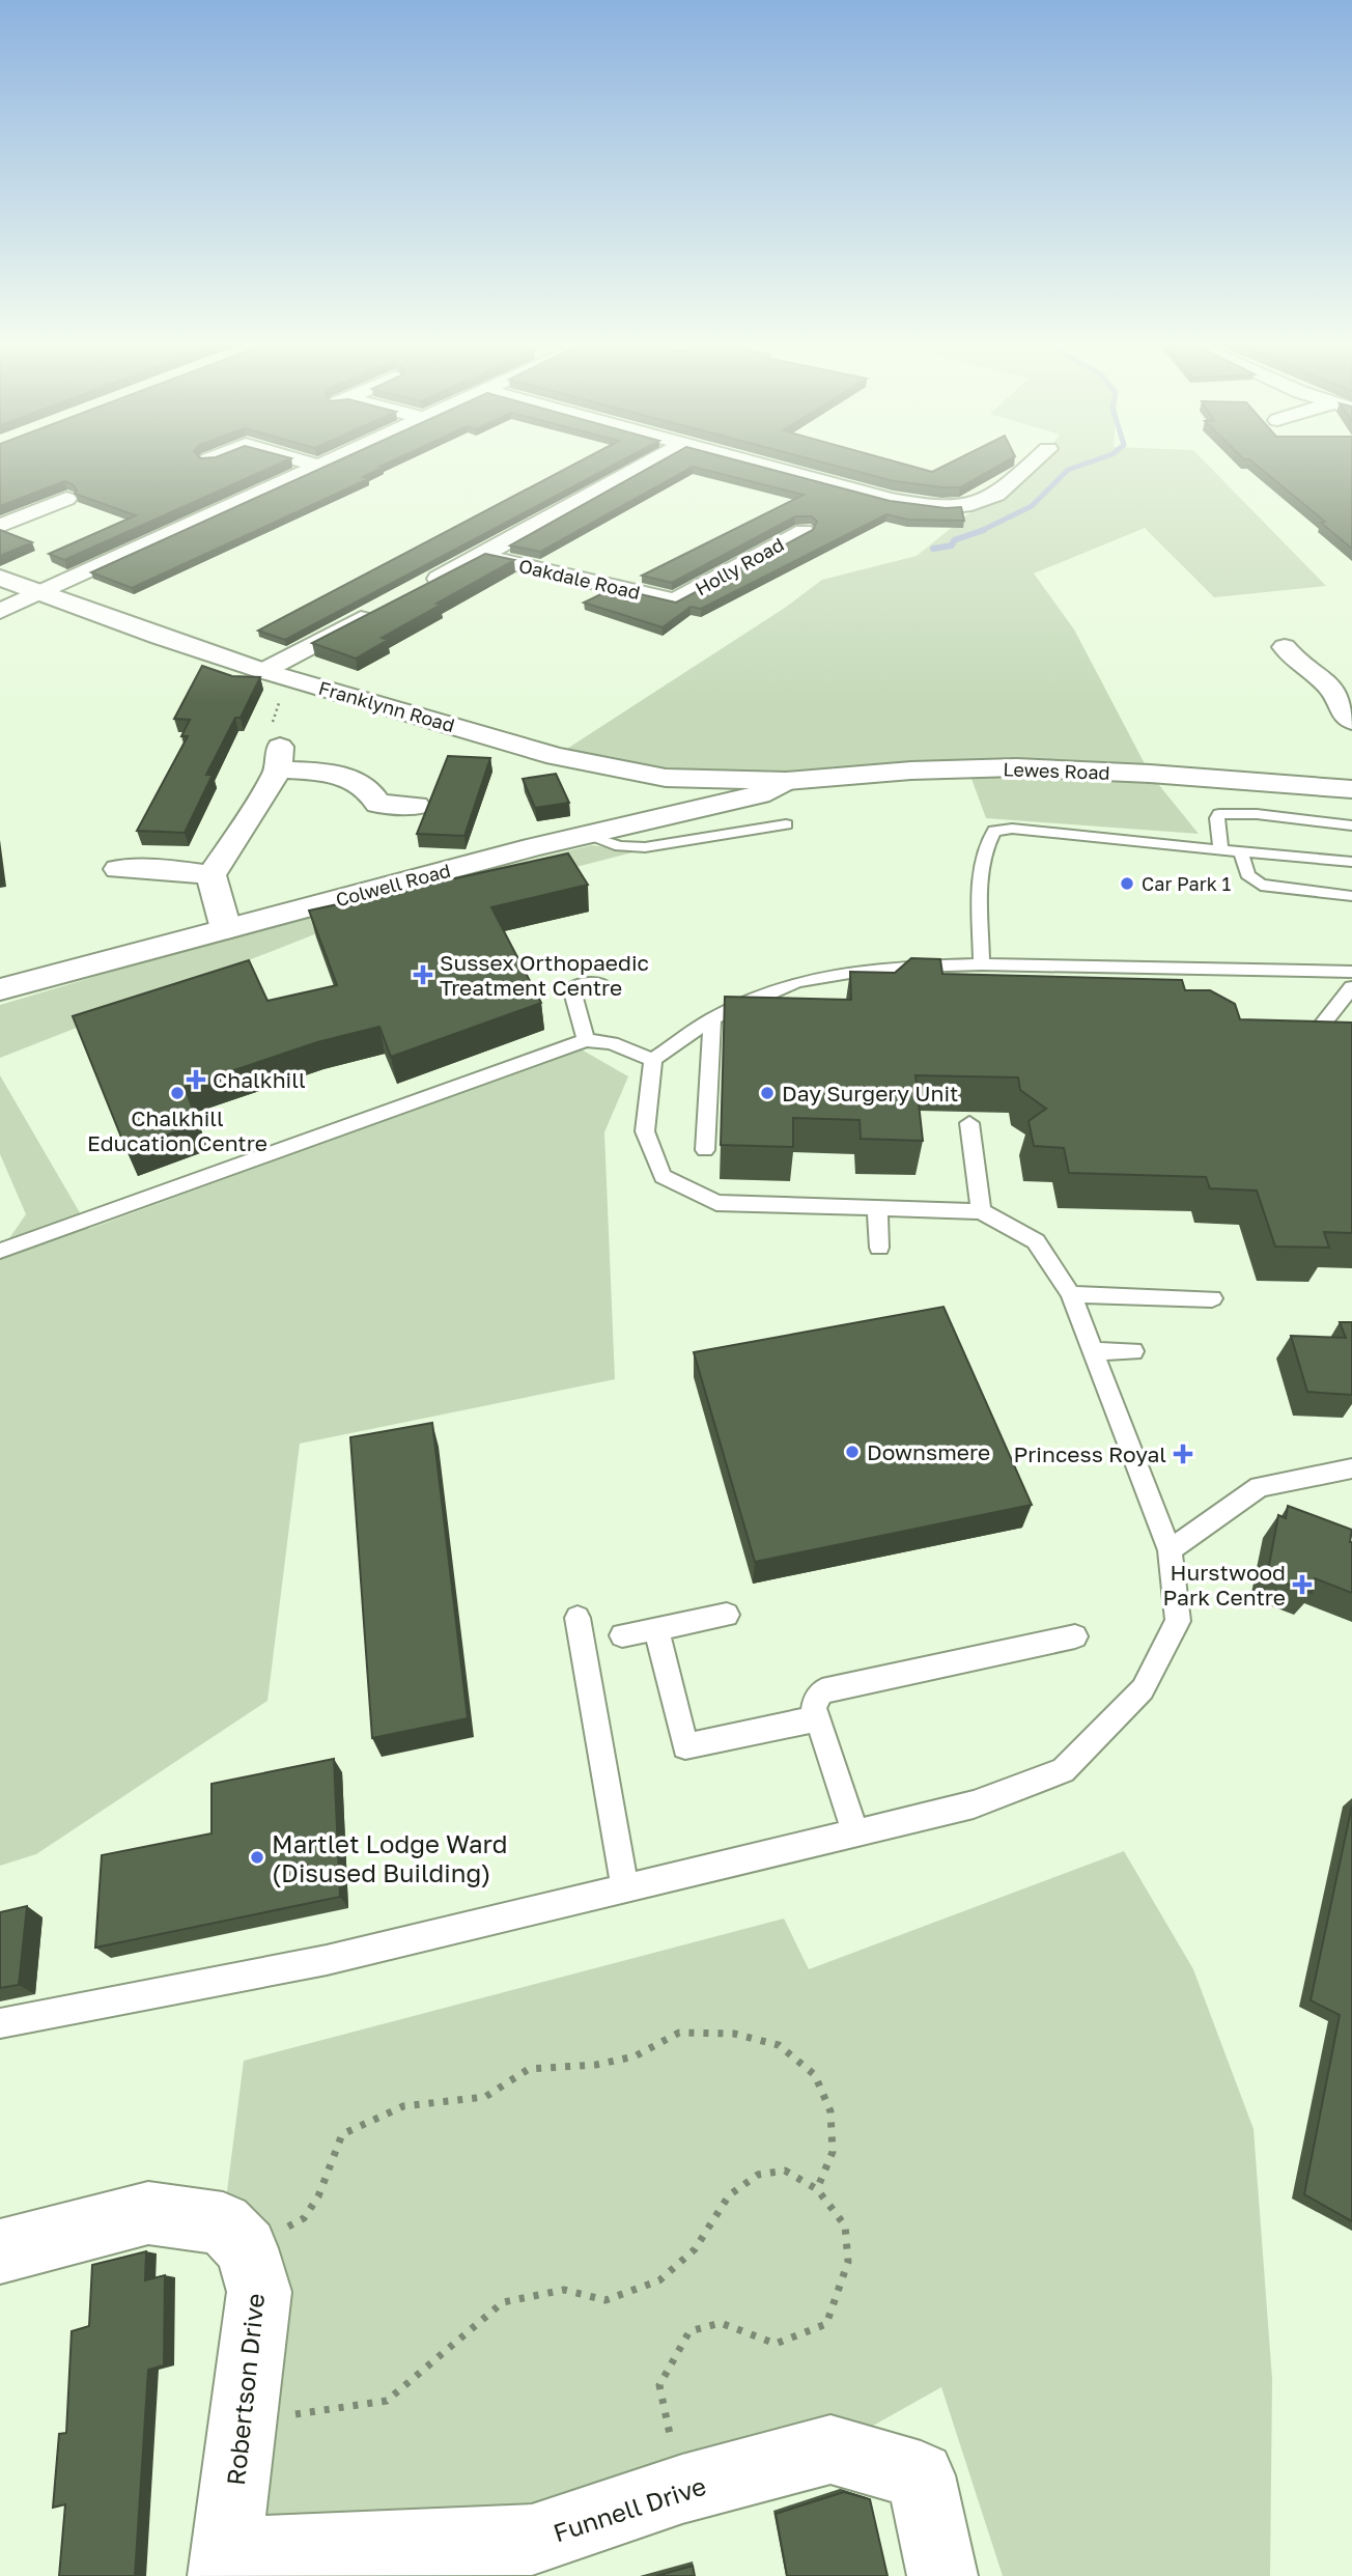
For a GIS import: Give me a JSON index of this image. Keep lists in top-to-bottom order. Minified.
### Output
{"streets":{"street":["Holly Road","Oakdale Road","Franklynn Road","Lewes Road","Colwell Road","Robertson Drive","Funnell Drive"]},"crossings":[["Holly Road","Oakdale Road"],["Franklynn Road","Lewes Road"],["Franklynn Road","Colwell Road"],["Lewes Road","Colwell Road"],["Robertson Drive","Funnell Drive"]],"places":{"other":["Car Park 1","Chalkhill Education Centre","Day Surgery Unit","Downsmere","Martlet Lodge Ward (Disused Building)"],"health":["Sussex Orthopaedic Treatment Centre","Chalkhill","Princess Royal","Hurstwood Park Centre"]}}
